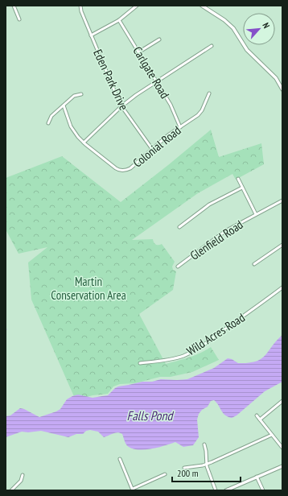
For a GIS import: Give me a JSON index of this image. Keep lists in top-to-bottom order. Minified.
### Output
{"streets":{"street":["Carlgate Road","Eden Park Drive","Colonial Road","Glenfield Road","Wild Acres Road"]},"crossings":[["Carlgate Road","Colonial Road"],["Eden Park Drive","Colonial Road"]],"water":["Falls Pond"],"parks":["Martin Conservation Area"],"scale_bar":"200 m","north":"top right"}
